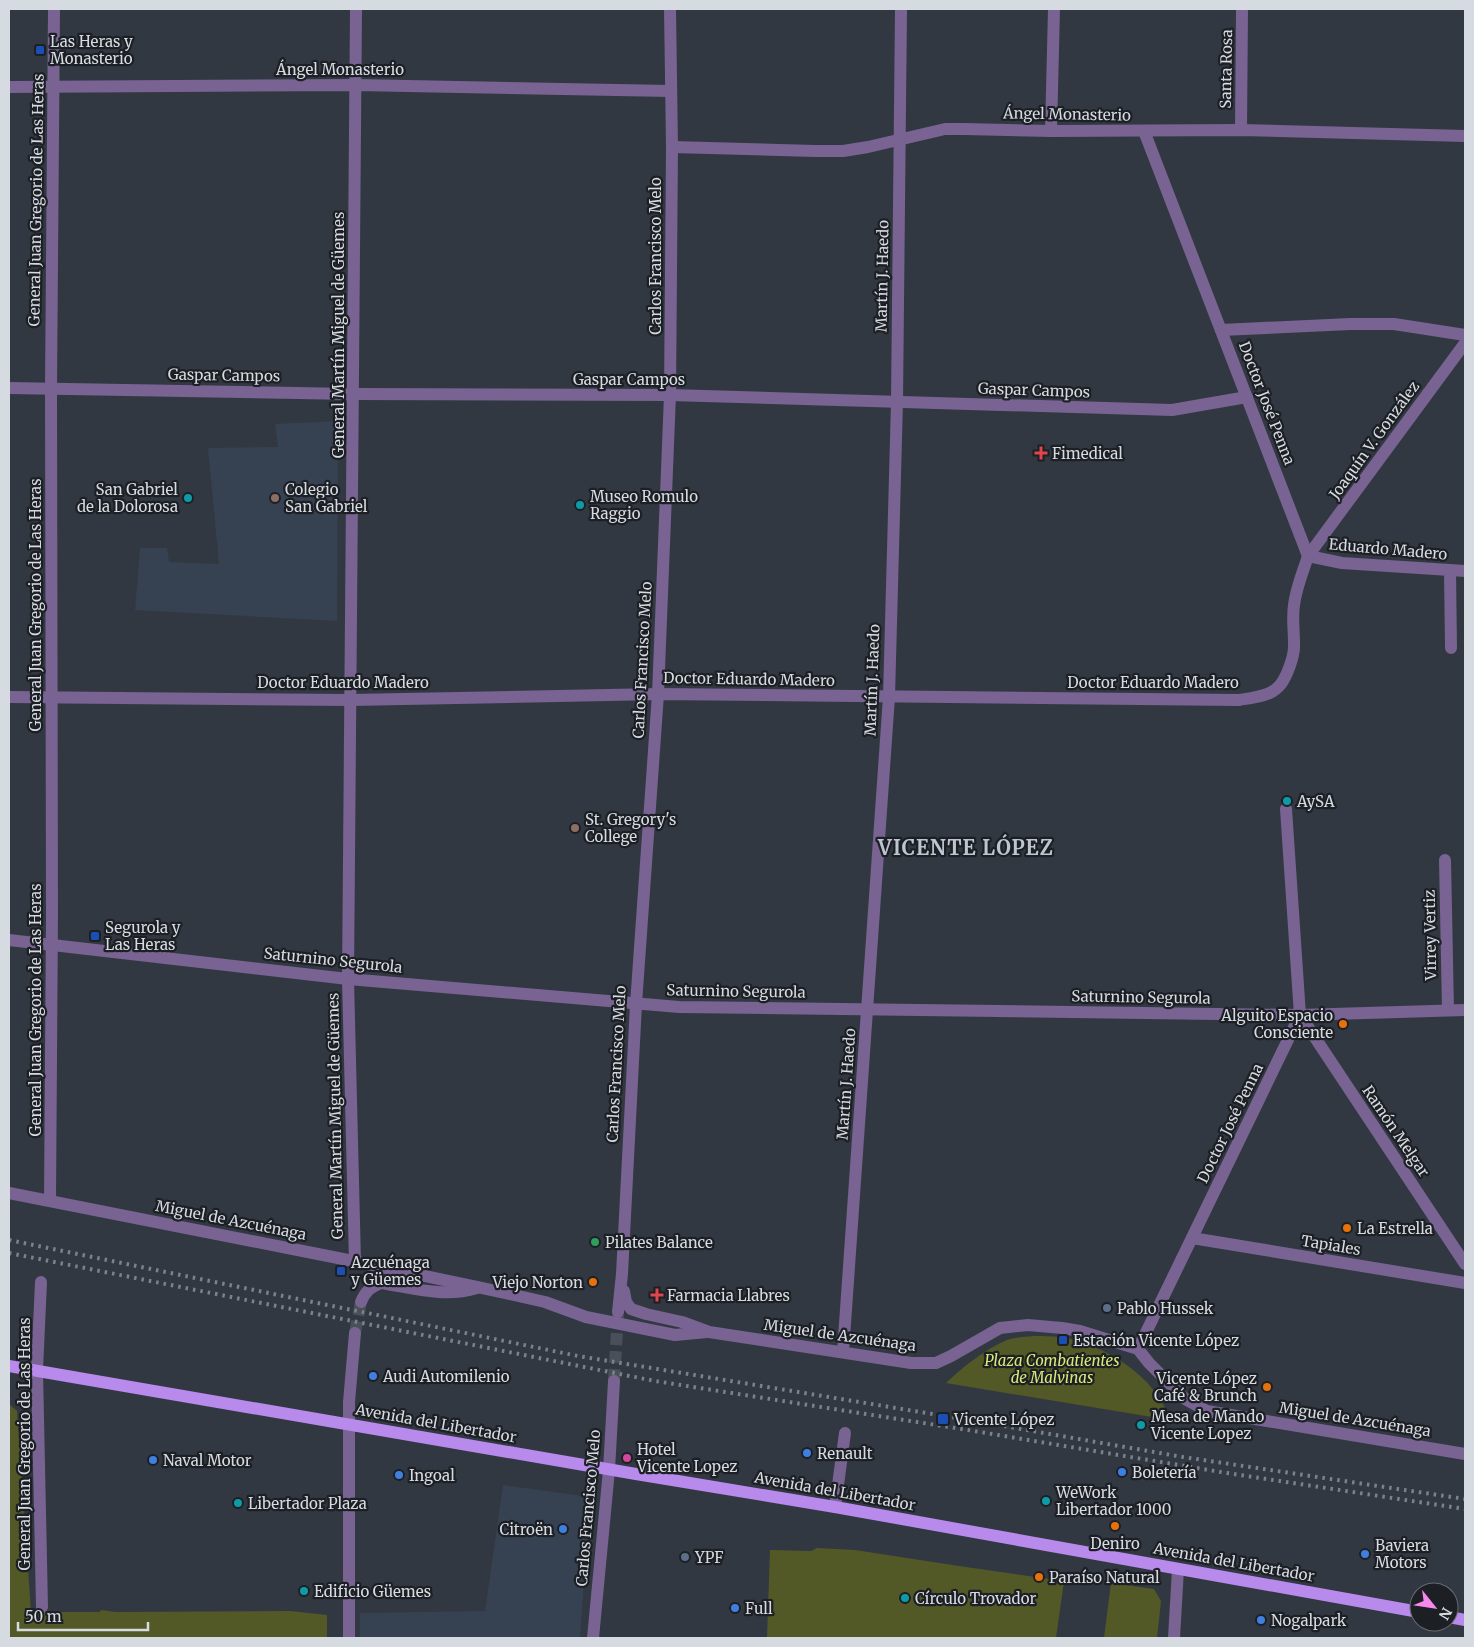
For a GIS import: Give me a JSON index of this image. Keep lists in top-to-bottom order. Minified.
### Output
{"streets":{"main road":["Avenida del Libertador"],"street":["Ángel Monasterio","Santa Rosa","General Juan Gregorio de Las Heras","Carlos Francisco Melo","Martín J. Haedo","General Martín Miguel de Güemes","Gaspar Campos","Doctor José Penna","Joaquín V. González","Eduardo Madero","Doctor Eduardo Madero","Virrey Vertiz","Saturnino Segurola","Ramón Melgar","Miguel de Azcuénaga","Tapiales"]},"crossings":[["Ángel Monasterio","Santa Rosa"],["Ángel Monasterio","General Juan Gregorio de Las Heras"],["Ángel Monasterio","Carlos Francisco Melo"],["Ángel Monasterio","Martín J. Haedo"],["Ángel Monasterio","General Martín Miguel de Güemes"],["Ángel Monasterio","Doctor José Penna"],["General Juan Gregorio de Las Heras","Gaspar Campos"],["General Juan Gregorio de Las Heras","Doctor Eduardo Madero"],["General Juan Gregorio de Las Heras","Saturnino Segurola"],["General Juan Gregorio de Las Heras","Miguel de Azcuénaga"],["General Juan Gregorio de Las Heras","Avenida del Libertador"],["Carlos Francisco Melo","Gaspar Campos"],["Carlos Francisco Melo","Doctor Eduardo Madero"],["Carlos Francisco Melo","Saturnino Segurola"],["Carlos Francisco Melo","Miguel de Azcuénaga"],["Carlos Francisco Melo","Avenida del Libertador"],["Martín J. Haedo","Gaspar Campos"],["Martín J. Haedo","Doctor Eduardo Madero"],["Martín J. Haedo","Saturnino Segurola"],["Martín J. Haedo","Miguel de Azcuénaga"],["General Martín Miguel de Güemes","Gaspar Campos"],["General Martín Miguel de Güemes","Doctor Eduardo Madero"],["General Martín Miguel de Güemes","Saturnino Segurola"],["General Martín Miguel de Güemes","Miguel de Azcuénaga"],["Gaspar Campos","Doctor José Penna"],["Doctor José Penna","Joaquín V. González"],["Doctor José Penna","Eduardo Madero"],["Doctor José Penna","Doctor Eduardo Madero"],["Doctor José Penna","Saturnino Segurola"],["Doctor José Penna","Ramón Melgar"],["Doctor José Penna","Miguel de Azcuénaga"],["Doctor José Penna","Tapiales"],["Joaquín V. González","Eduardo Madero"],["Joaquín V. González","Doctor Eduardo Madero"],["Eduardo Madero","Doctor Eduardo Madero"],["Virrey Vertiz","Saturnino Segurola"],["Saturnino Segurola","Ramón Melgar"]],"districts":["VICENTE LÓPEZ"],"parks":["Plaza Combatientes de Malvinas"],"places":{"transit":["Las Heras y Monasterio","Segurola y Las Heras","Azcuénaga y Güemes","Estación Vicente López","Vicente López"],"health":["Fimedical","Farmacia Llabres"],"other":["San Gabriel de la Dolorosa","Colegio San Gabriel","Museo Romulo Raggio","AySA","St. Gregory's College","Alguito Espacio Consciente","La Estrella","Pilates Balance","Viejo Norton","Pablo Hussek","Audi Automilenio","Vicente López Café & Brunch","Mesa de Mando Vicente Lopez","Renault","Hotel Vicente Lopez","Naval Motor","Boletería","Ingoal","WeWork Libertador 1000","Libertador Plaza","Deniro","Citroën","Baviera Motors","YPF","Paraíso Natural","Edificio Güemes","Círculo Trovador","Full","Nogalpark"]},"scale_bar":"50 m","north":"bottom right"}
